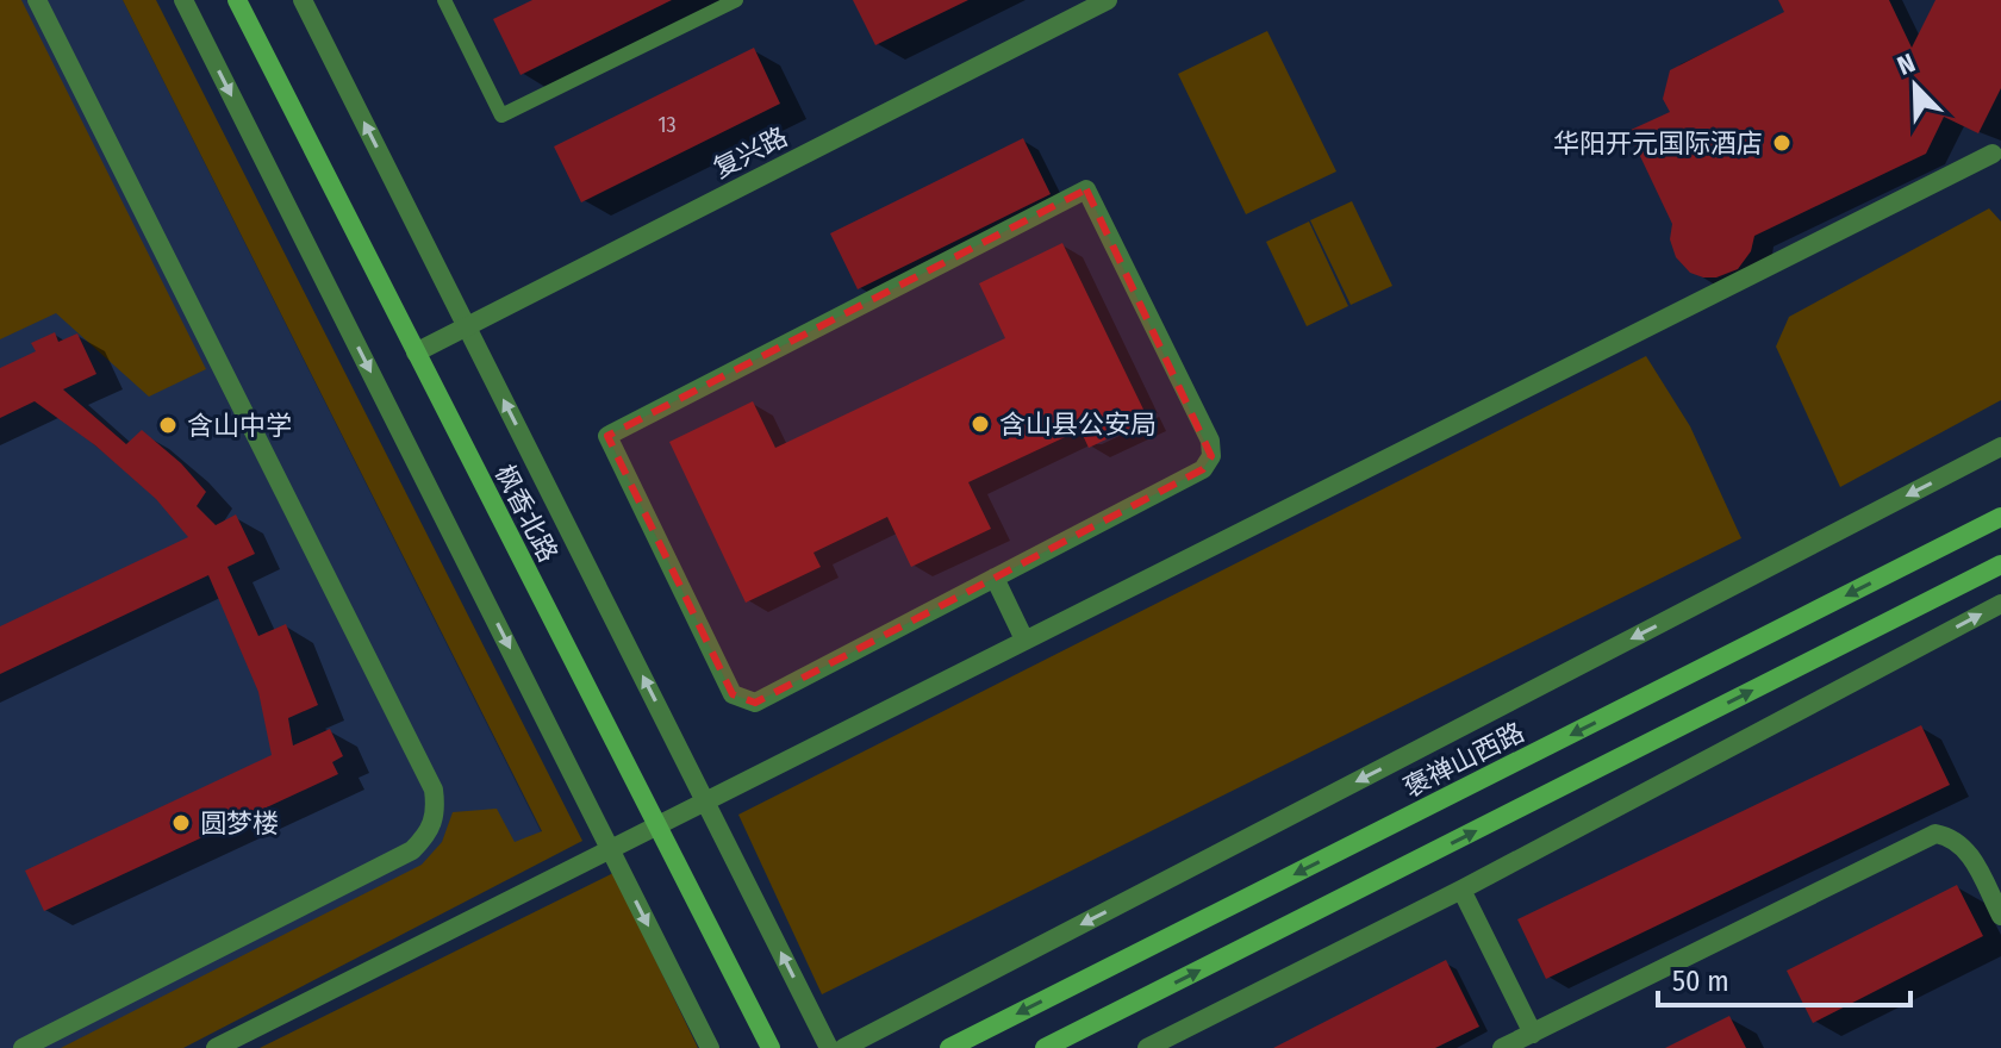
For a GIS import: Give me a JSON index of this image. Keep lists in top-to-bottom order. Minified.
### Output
{"streets":{"main road":["枫香北路","褒禅山西路"],"street":["复兴路"]},"crossings":[["复兴路","枫香北路"]],"places":["华阳开元国际酒店","含山县公安局","含山中学","圆梦楼"],"house_numbers":["13"],"scale_bar":"50 m","north":"top left"}
